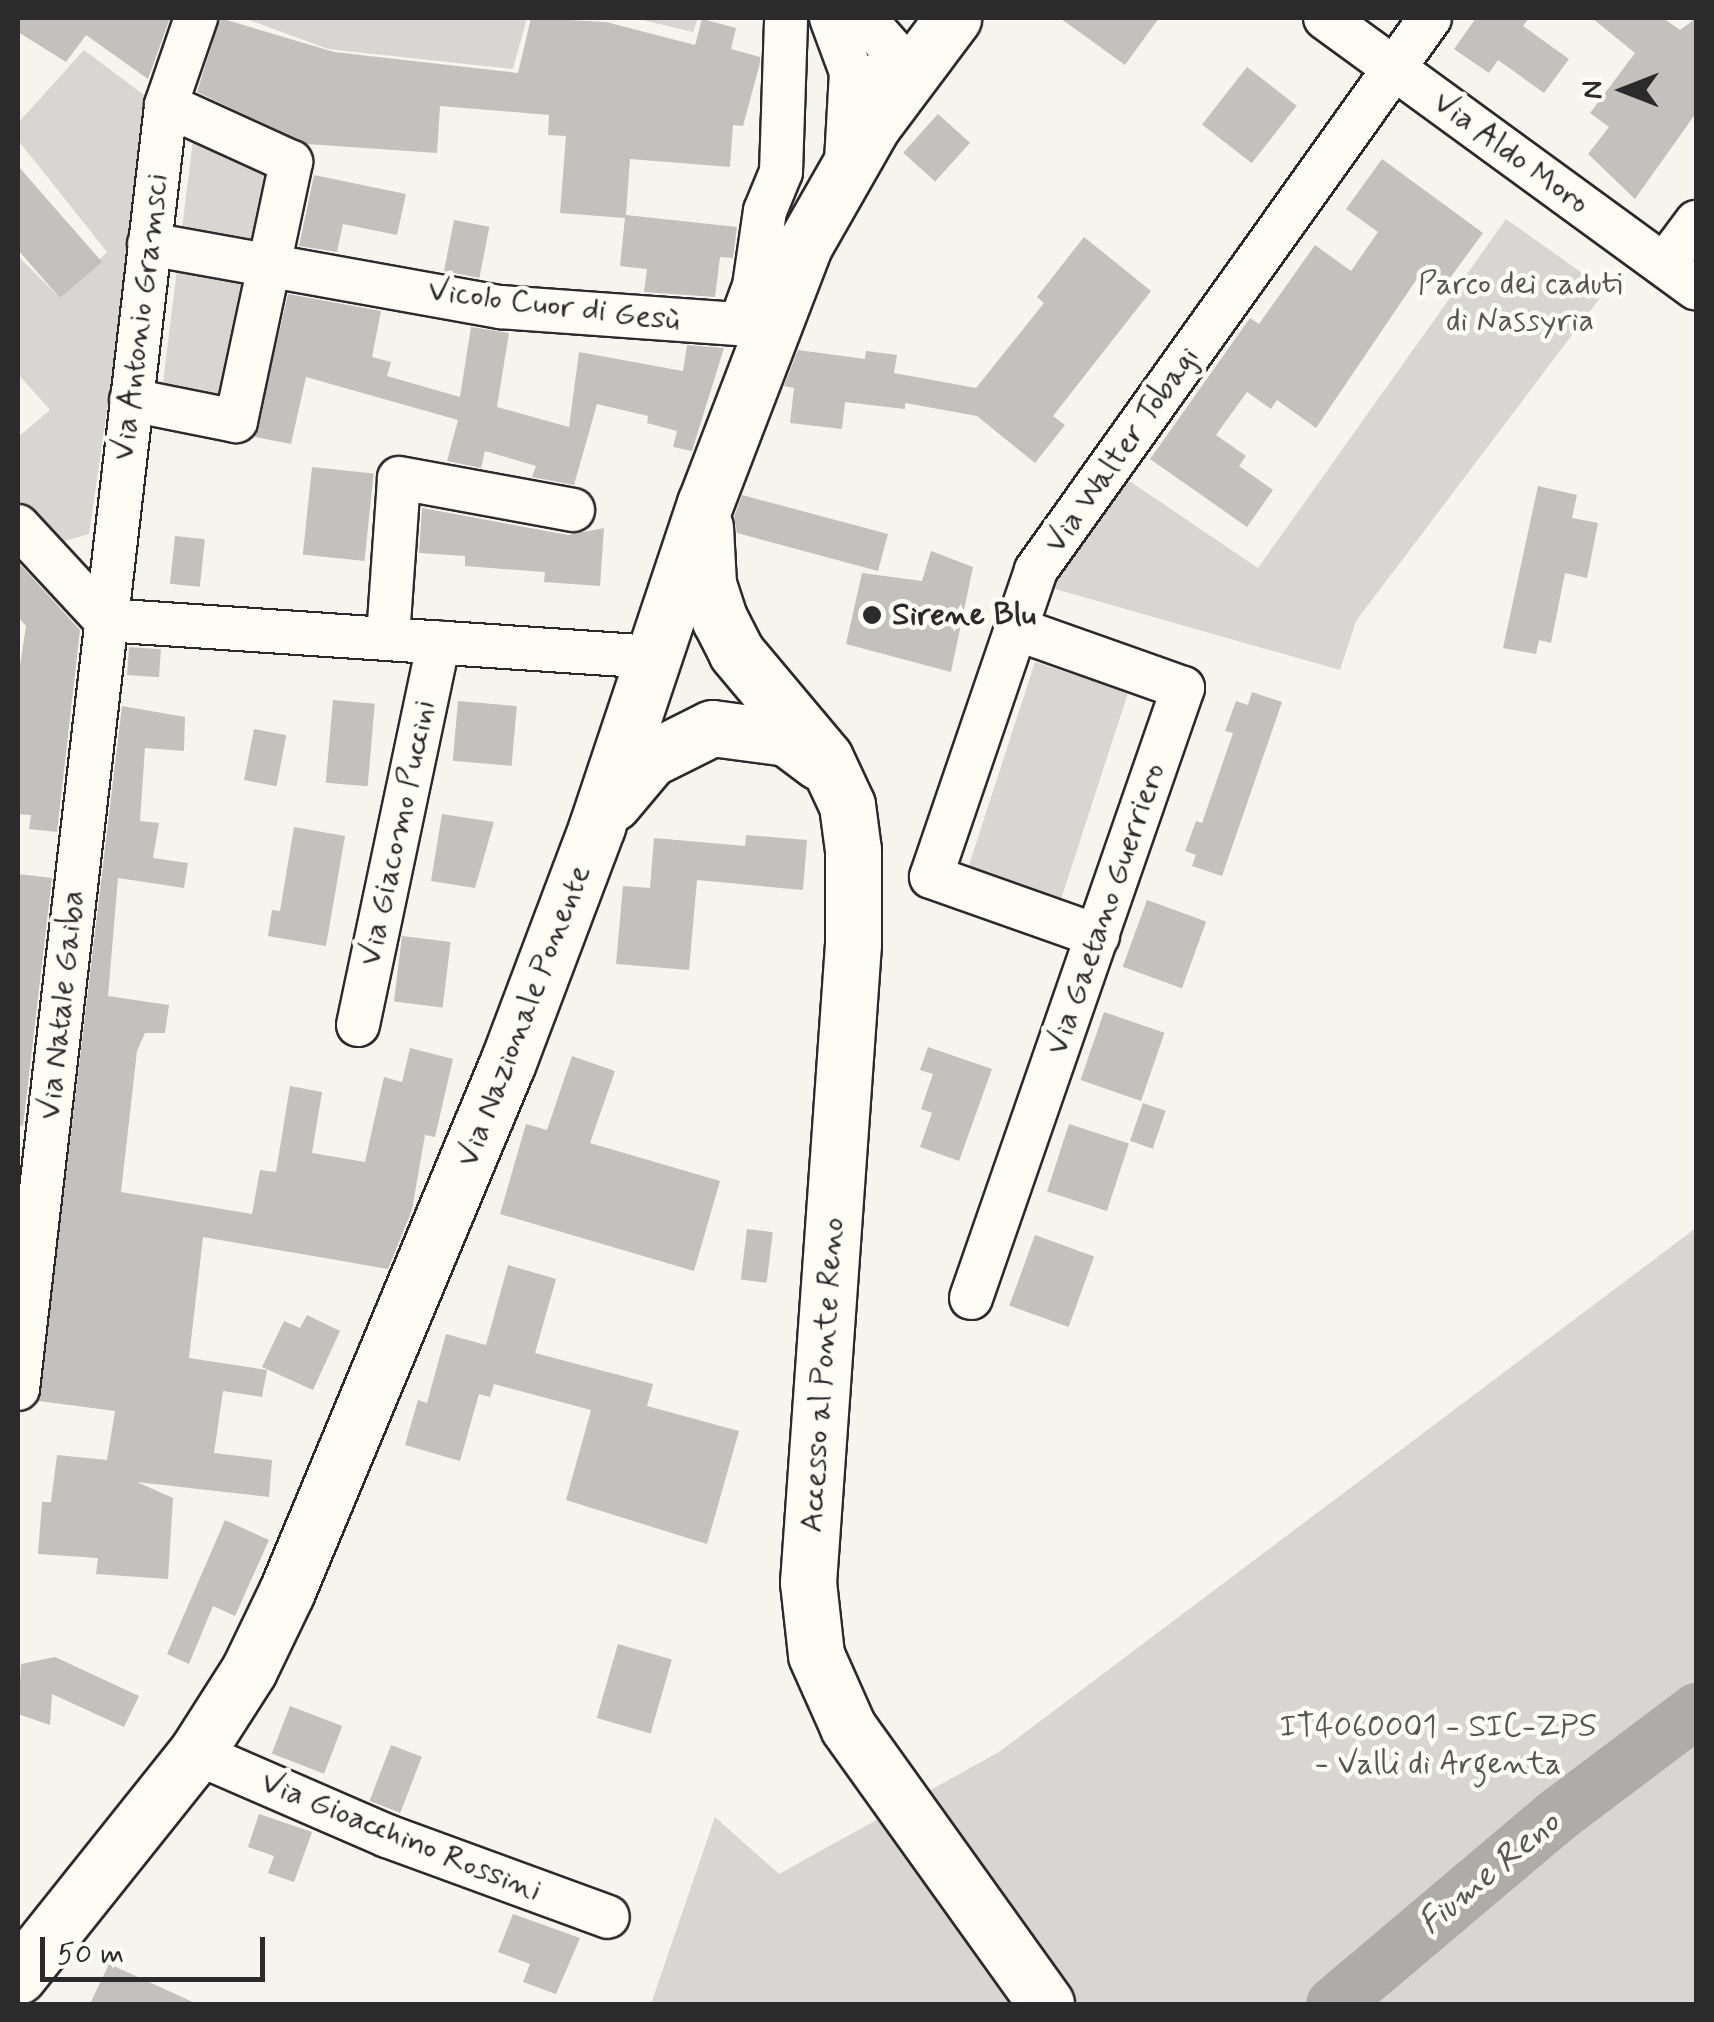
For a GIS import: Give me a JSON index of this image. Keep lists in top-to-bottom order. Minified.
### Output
{"streets":{"main road":["Via Nazionale Ponente","Accesso al Ponte Reno"],"street":["Via Aldo Moro","Vicolo Cuor di Gesù","Via Antonio Gramsci","Via Walter Tobagi","Via Giacomo Puccini","Via Gaetano Guerriero","Via Natale Gaiba","Via Gioacchino Rossini"]},"crossings":[["Via Aldo Moro","Via Walter Tobagi"],["Via Antonio Gramsci","Via Natale Gaiba"],["Via Walter Tobagi","Via Gaetano Guerriero"],["Via Nazionale Ponente","Accesso al Ponte Reno"],["Via Nazionale Ponente","Via Gioacchino Rossini"]],"water":["Fiume Reno"],"parks":["Parco dei caduti di Nassyria","IT4060001 - SIC-ZPS - Valli di Argenta"],"places":["Sirene Blu"],"scale_bar":"50 m","north":"left"}
